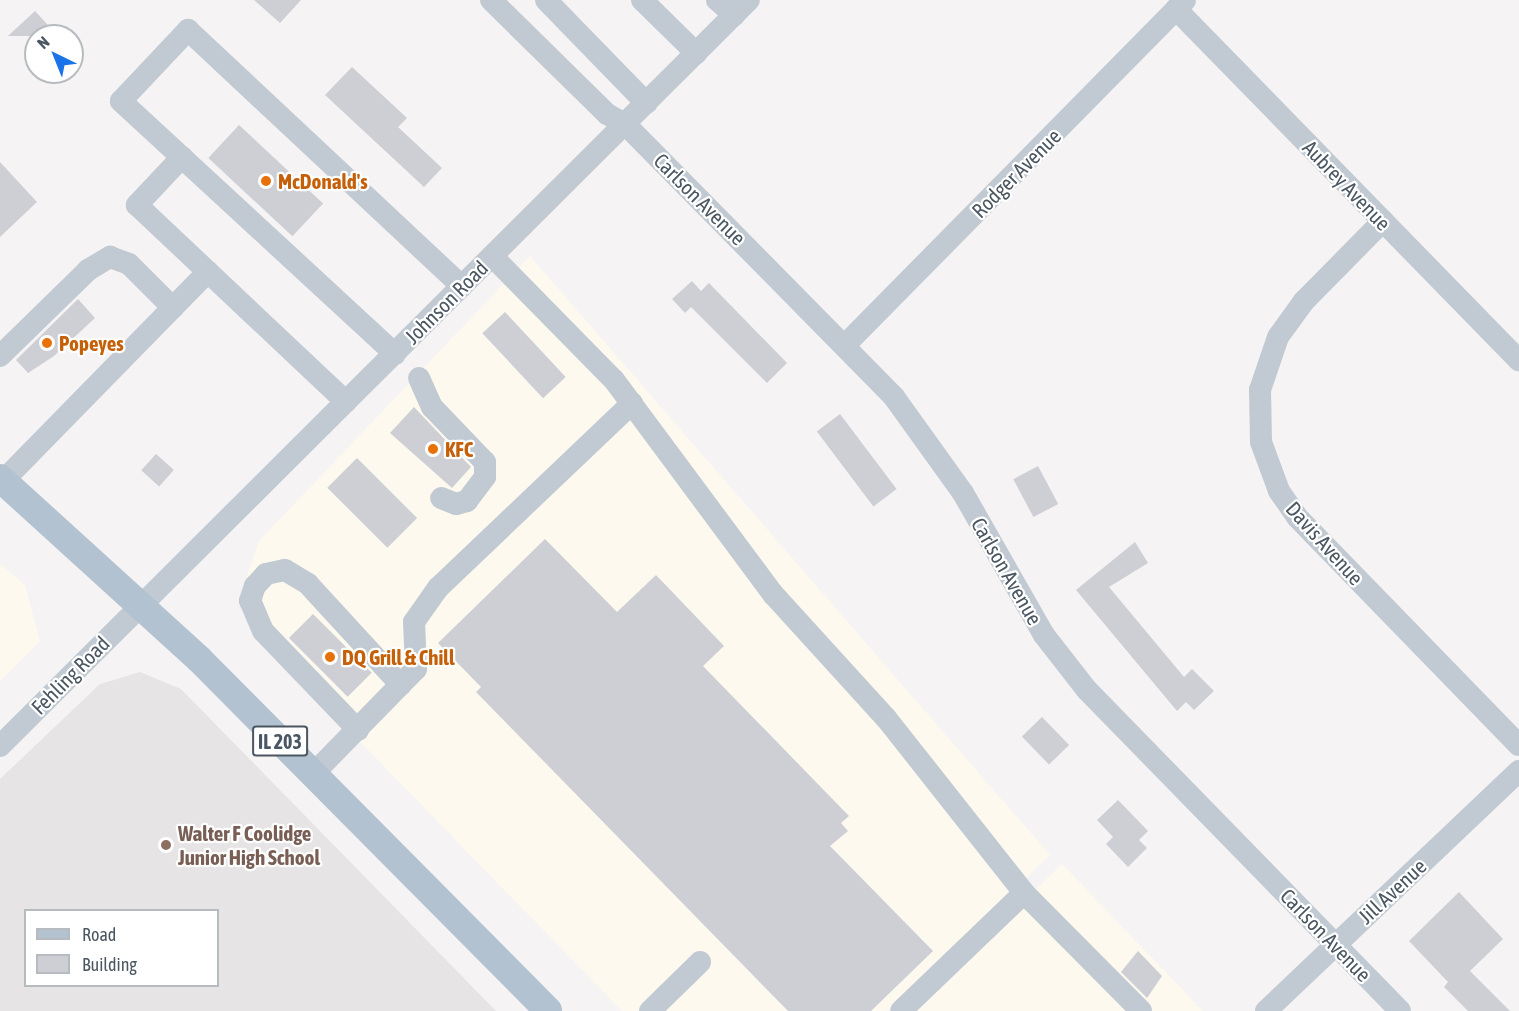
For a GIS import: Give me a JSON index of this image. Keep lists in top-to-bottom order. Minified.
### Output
{"streets":{"main road":["IL 203"],"street":["Rodger Avenue","Aubrey Avenue","Carlson Avenue","Johnson Road","Davis Avenue","Fehling Road","Jill Avenue"]},"crossings":[["Rodger Avenue","Aubrey Avenue"],["Rodger Avenue","Carlson Avenue"],["Aubrey Avenue","Davis Avenue"],["Carlson Avenue","Johnson Road"],["Carlson Avenue","Jill Avenue"],["Johnson Road","Fehling Road"],["Johnson Road","IL 203"],["Fehling Road","IL 203"]],"places":["McDonald's","Popeyes","KFC","DQ Grill & Chill","Walter F Coolidge Junior High School"],"legend":["Road","Building"],"north":"top left"}
